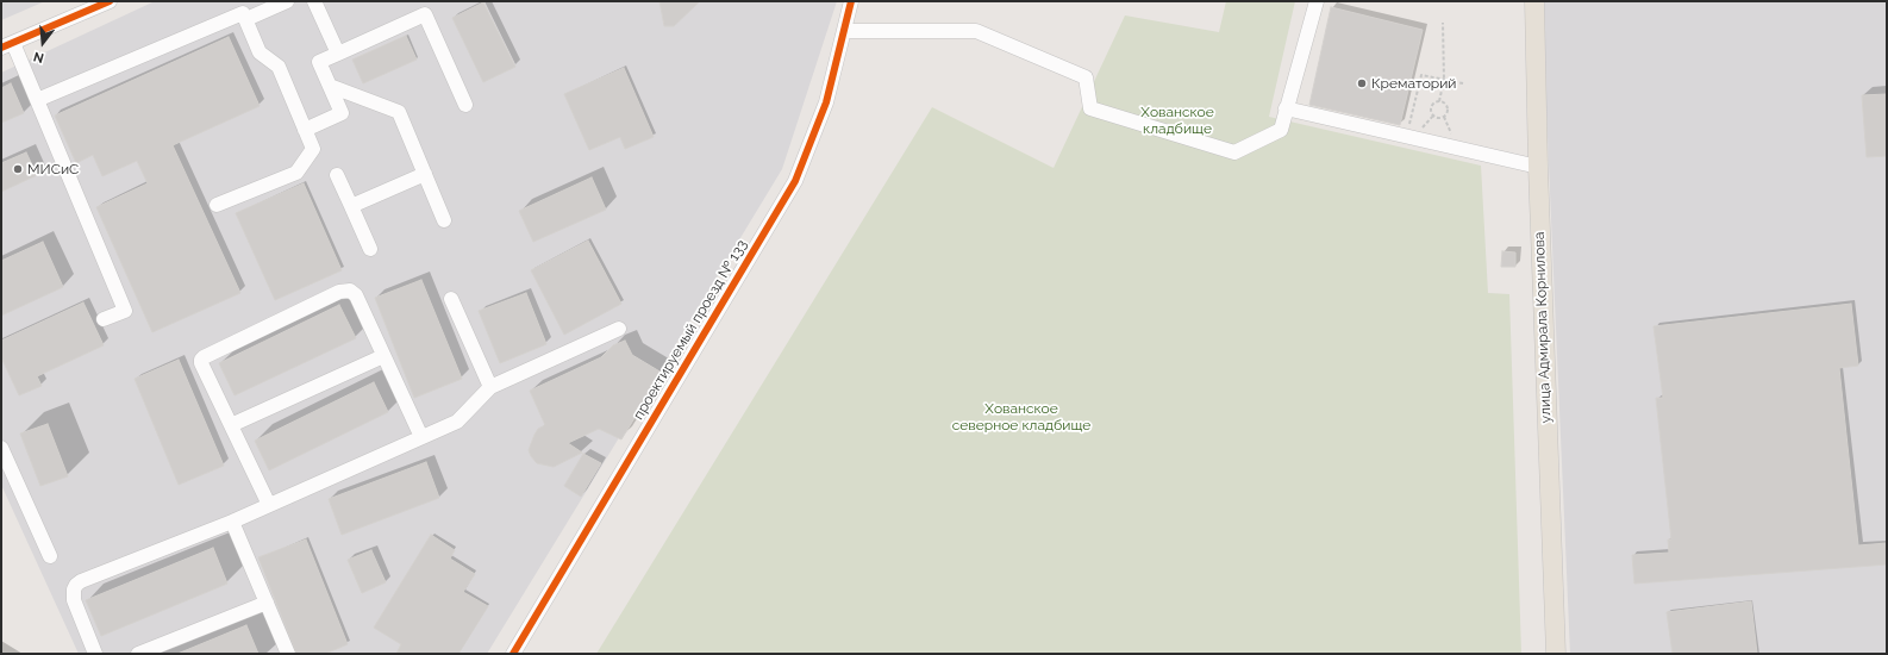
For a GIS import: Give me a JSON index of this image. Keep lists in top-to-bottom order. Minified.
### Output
{"streets":{"main road":["улица Адмирала Корнилова"],"street":["проектируемый проезд № 133"]},"parks":["Хованское кладбище","Хованское северное кладбище"],"places":["Крематорий","МИСиС"],"north":"bottom"}
